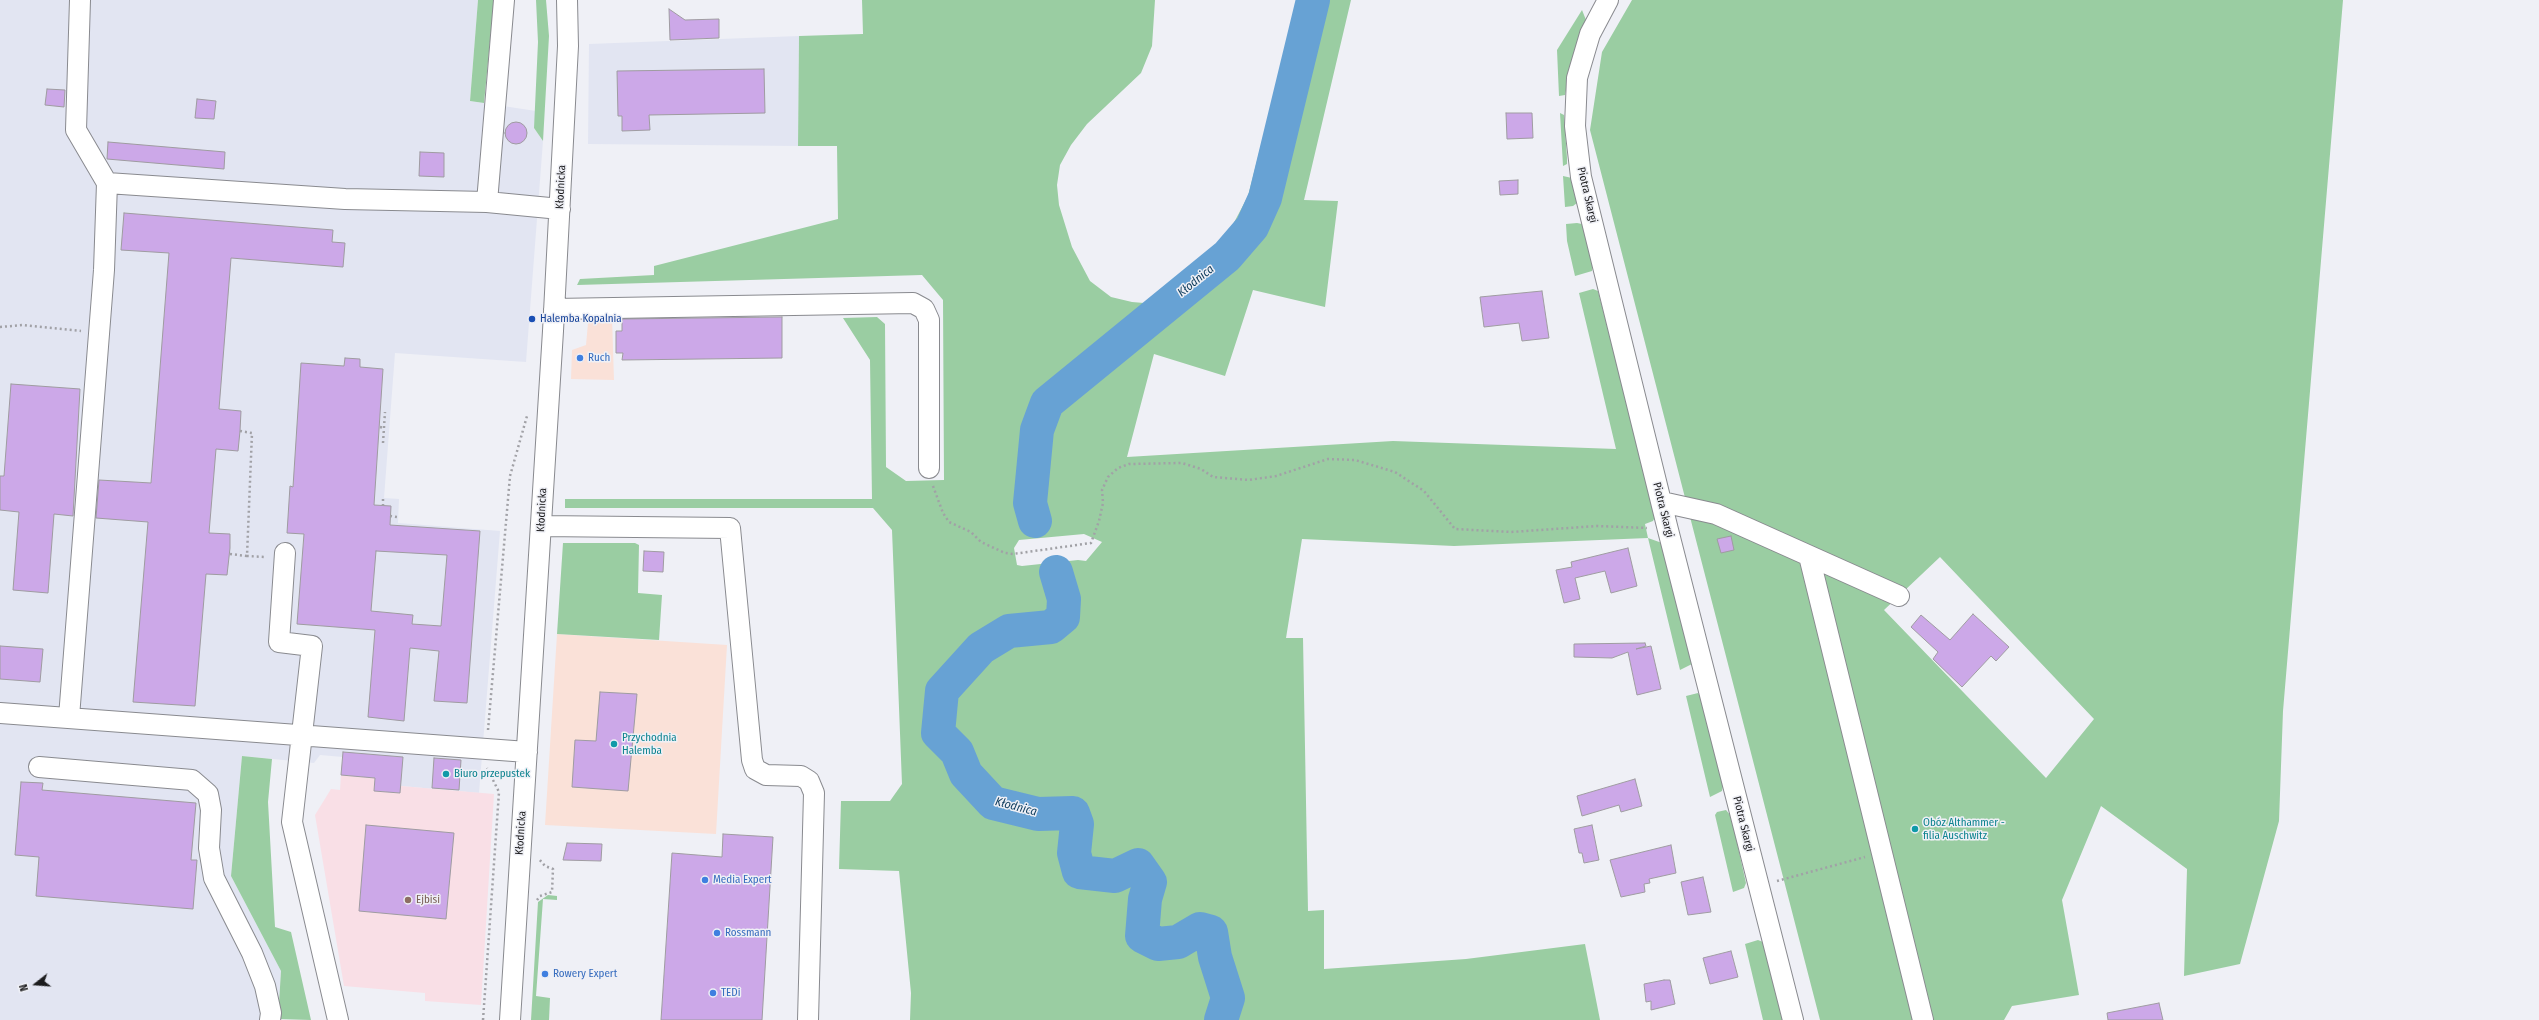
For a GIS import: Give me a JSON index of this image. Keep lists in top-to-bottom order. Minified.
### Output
{"streets":{"street":["Kłodnicka","Piotra Skargi"]},"water":["Kłodnica"],"places":["Halemba Kopalnia","Ruch","Przychodnia Halemba","Biuro przepustek","Obóz Althammer - filia Auschwitz","Media Expert","Ejbisi","Rossmann","Rowery Expert","TEDi"],"north":"left"}
